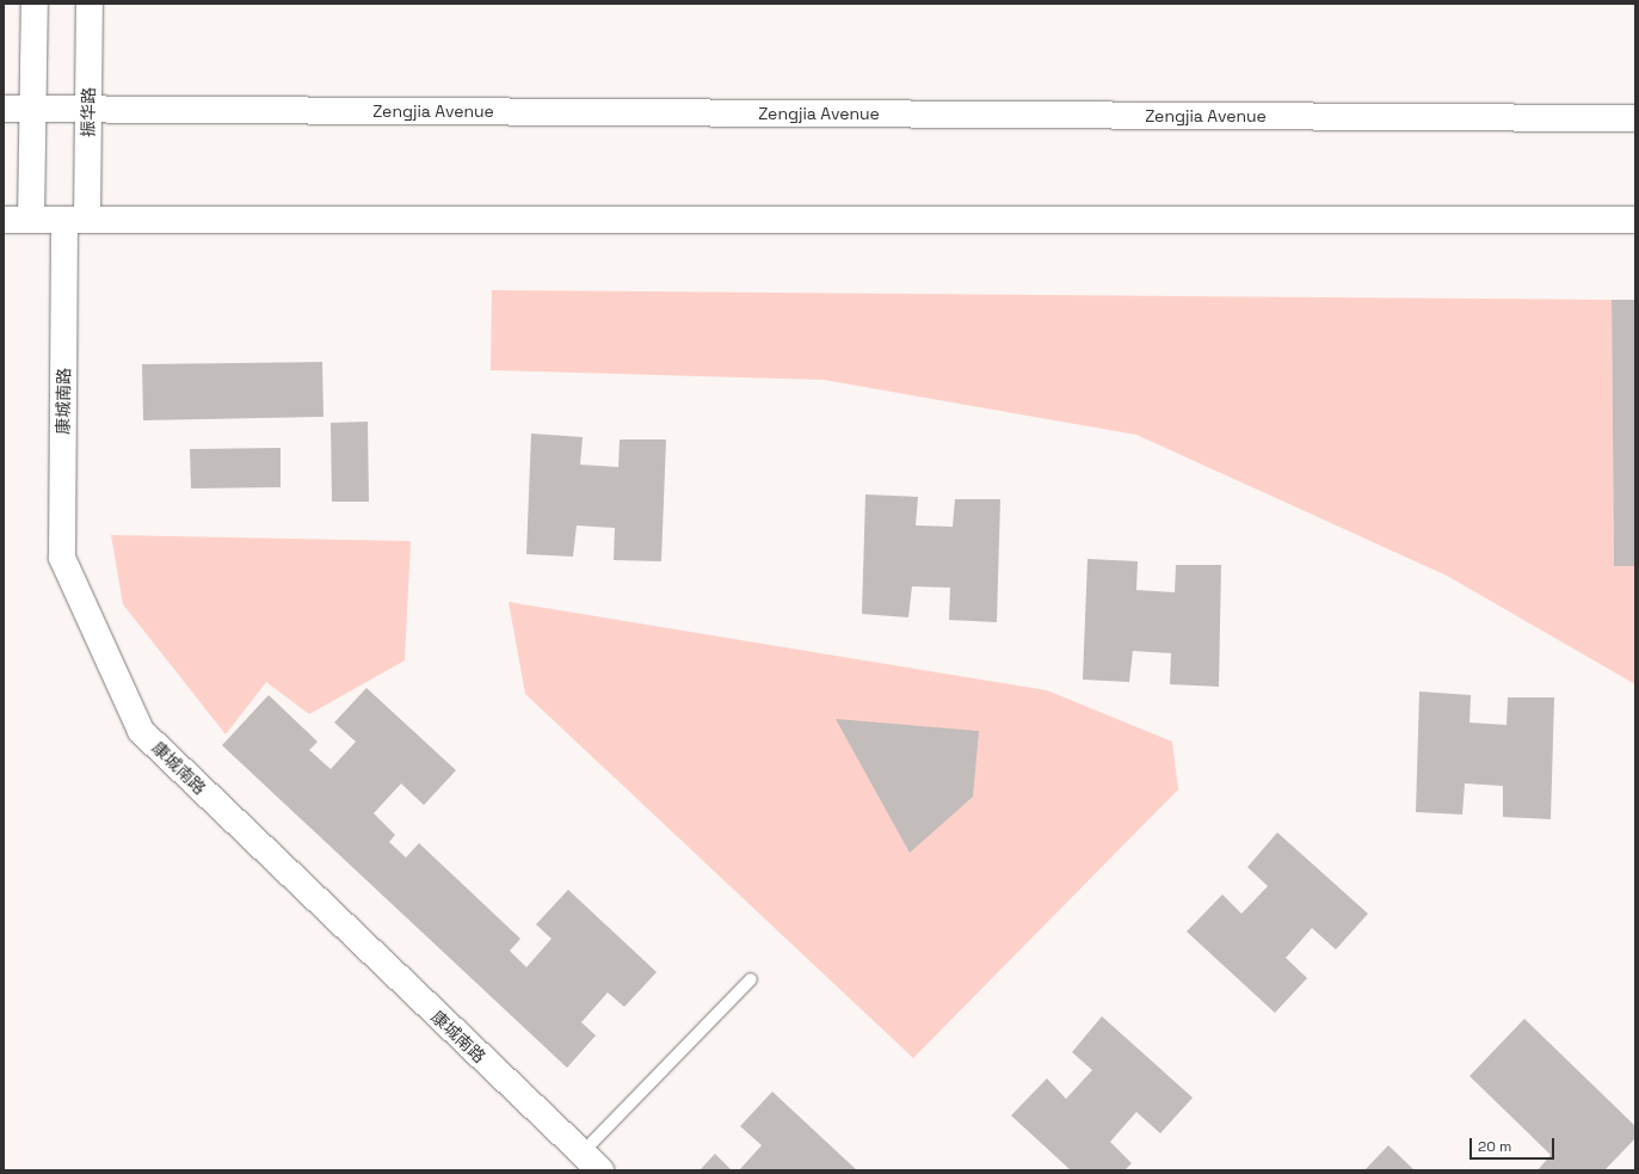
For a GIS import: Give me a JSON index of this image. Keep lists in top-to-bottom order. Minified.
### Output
{"streets":{"main road":["Zengjia Avenue","振华路","康城南路"]},"crossings":[["Zengjia Avenue","振华路"],["振华路","康城南路"]],"scale_bar":"20 m"}
